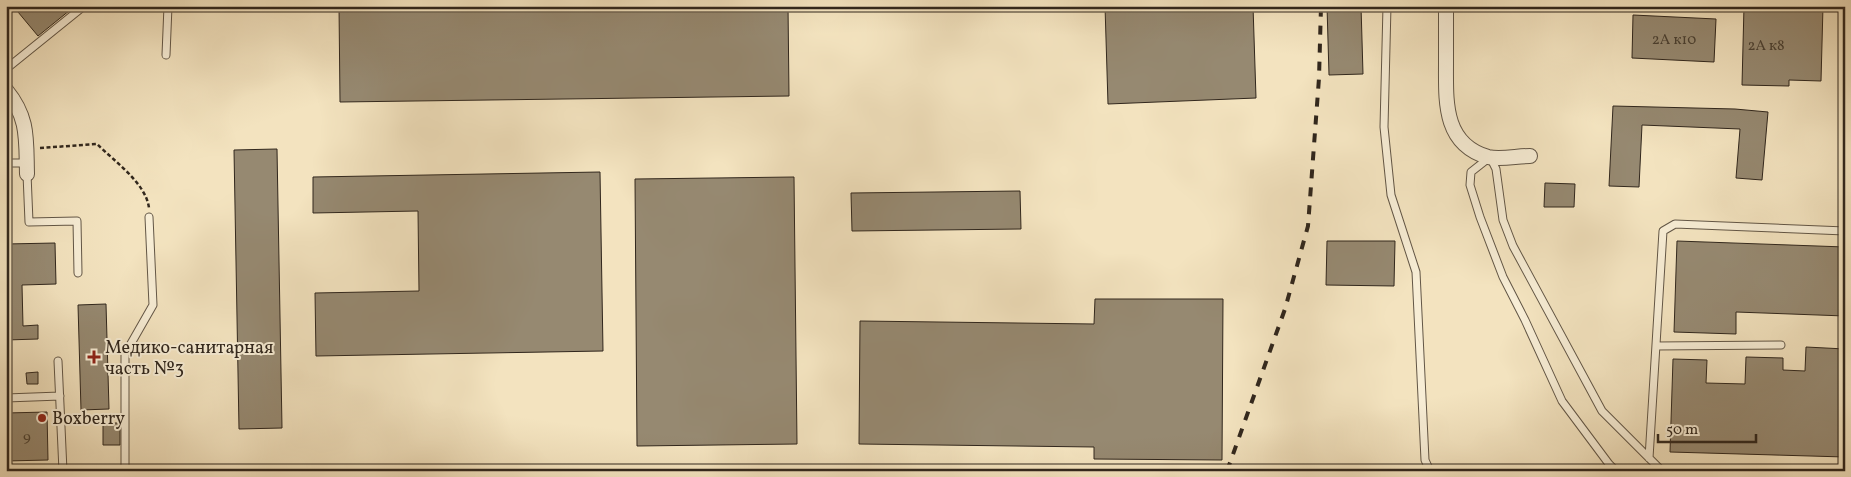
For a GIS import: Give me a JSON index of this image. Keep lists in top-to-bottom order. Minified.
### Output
{"places":{"health":["Медико-санитарная часть №3"],"other":["Boxberry"]},"house_numbers":["2А к10","2А к8","9"],"scale_bar":"50 m"}
